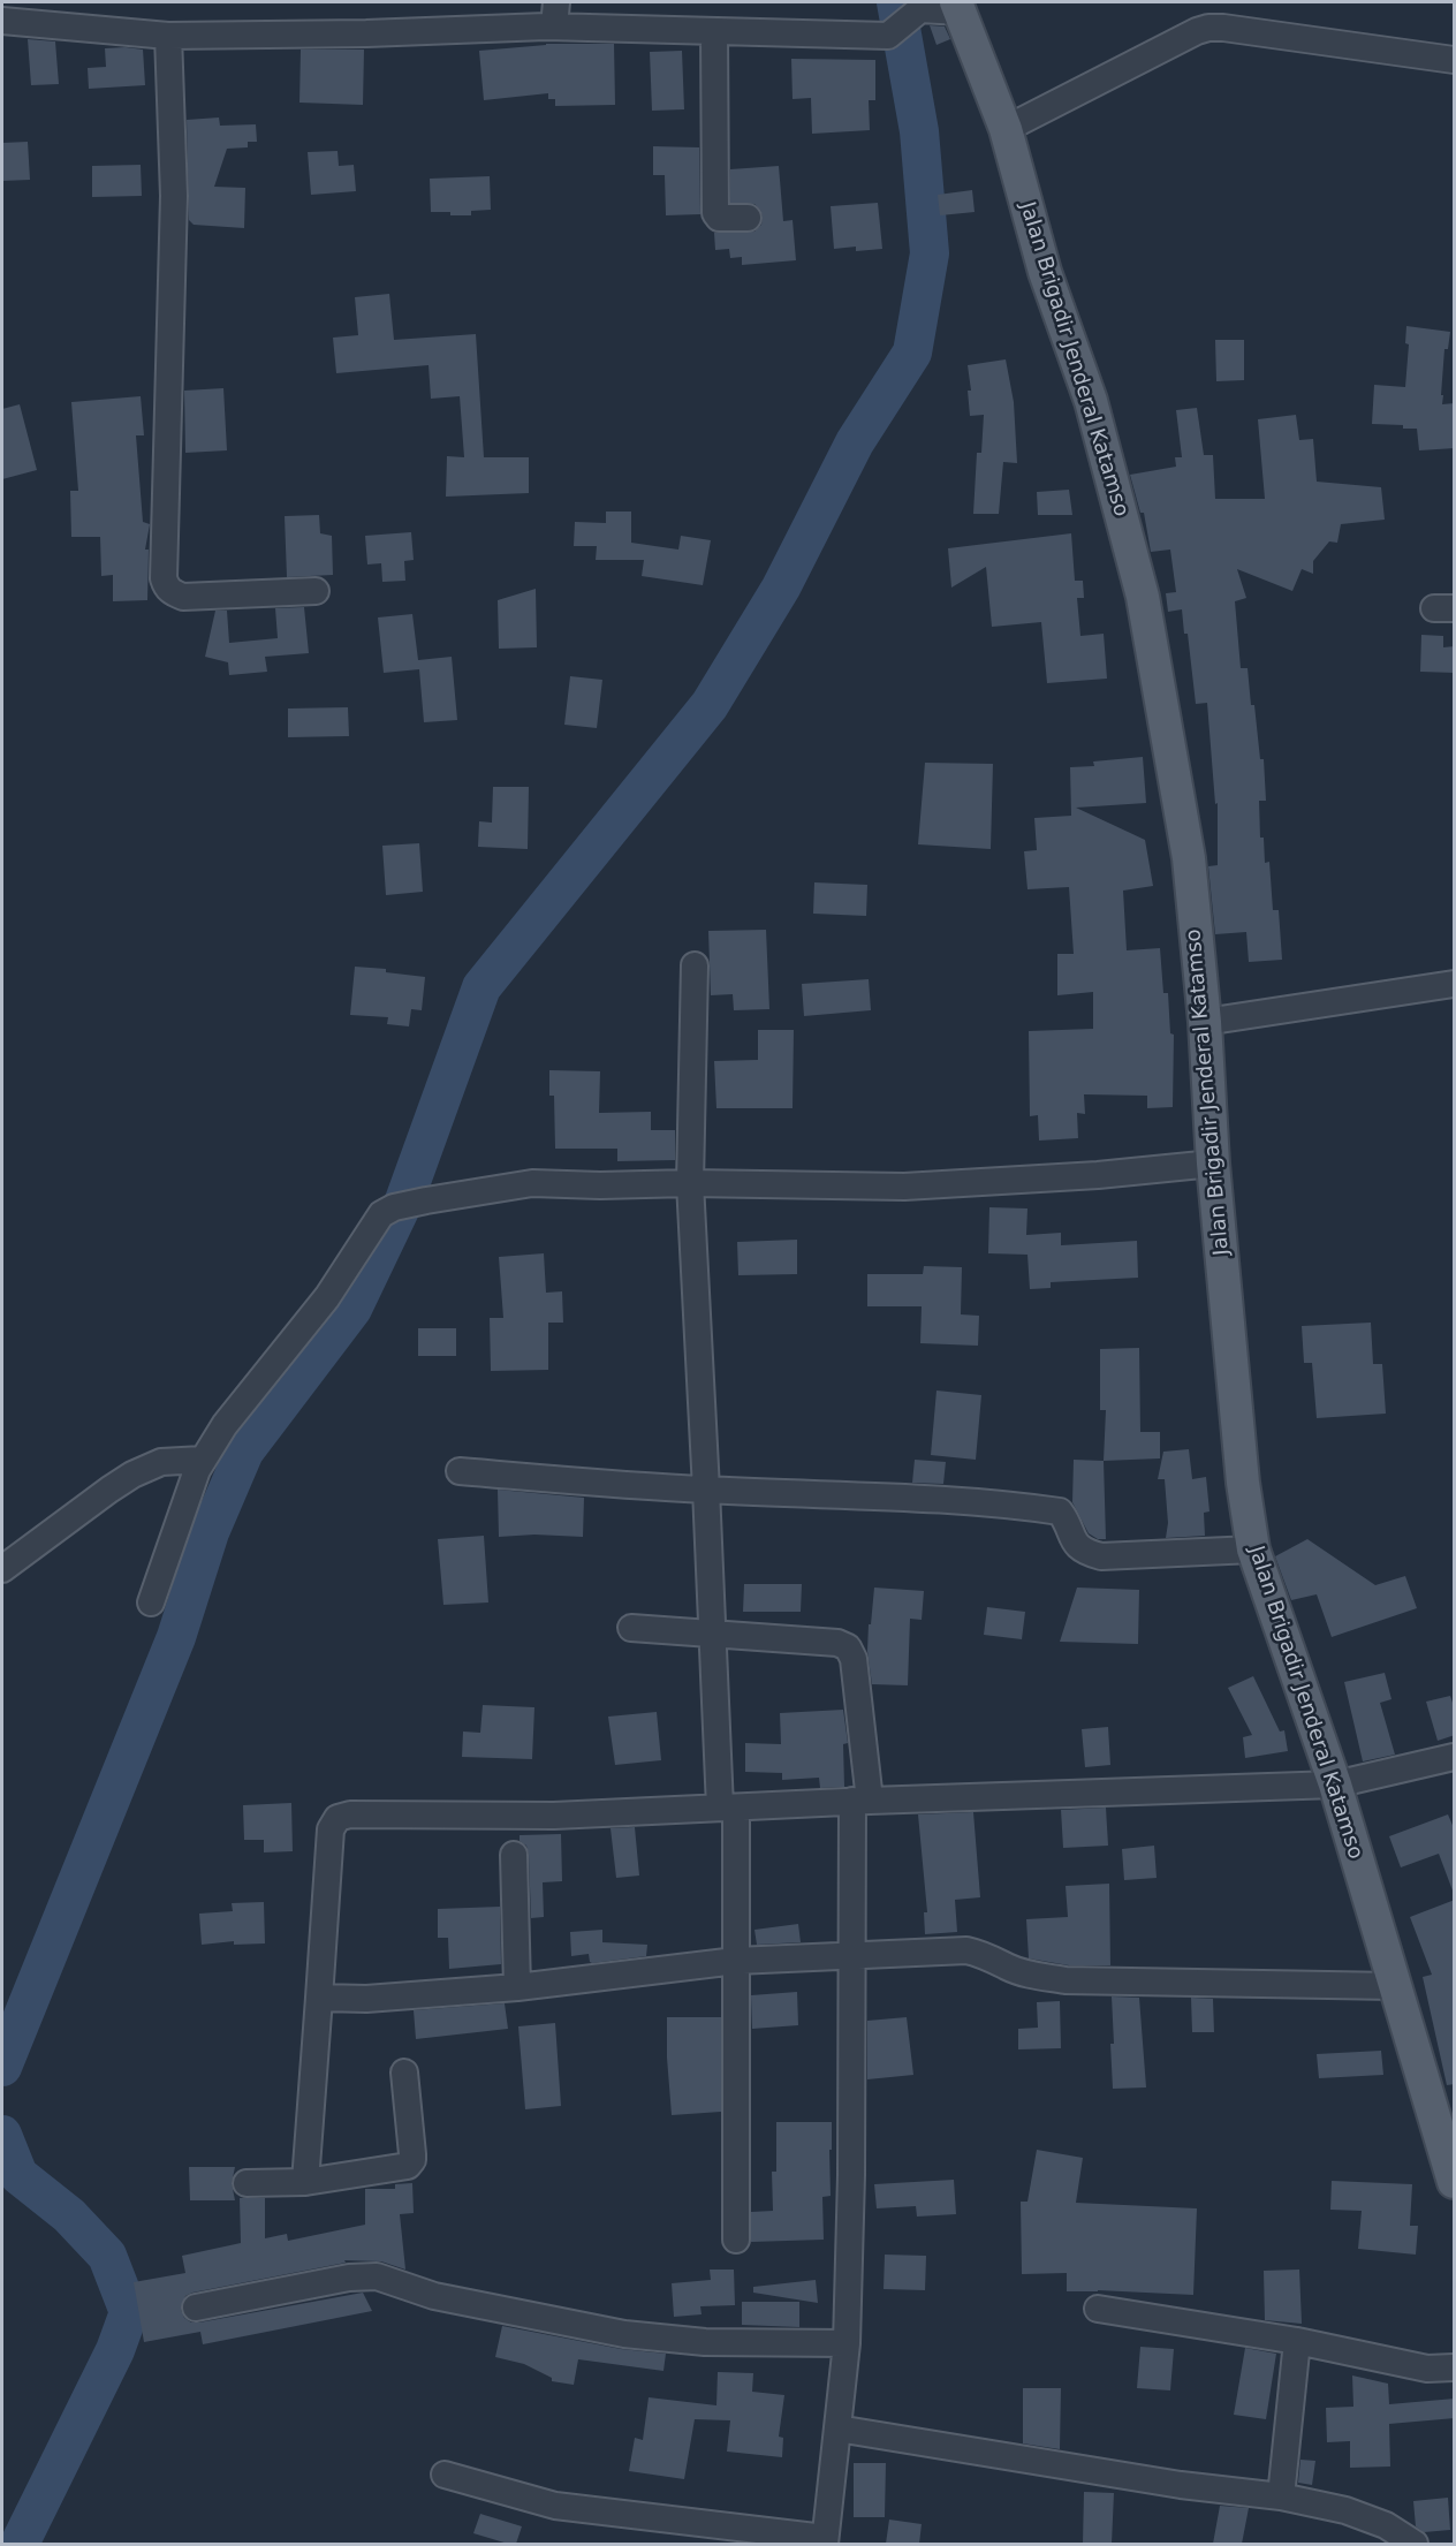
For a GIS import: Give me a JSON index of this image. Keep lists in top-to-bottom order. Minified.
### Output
{"streets":{"main road":["Jalan Brigadir Jenderal Katamso"]}}
